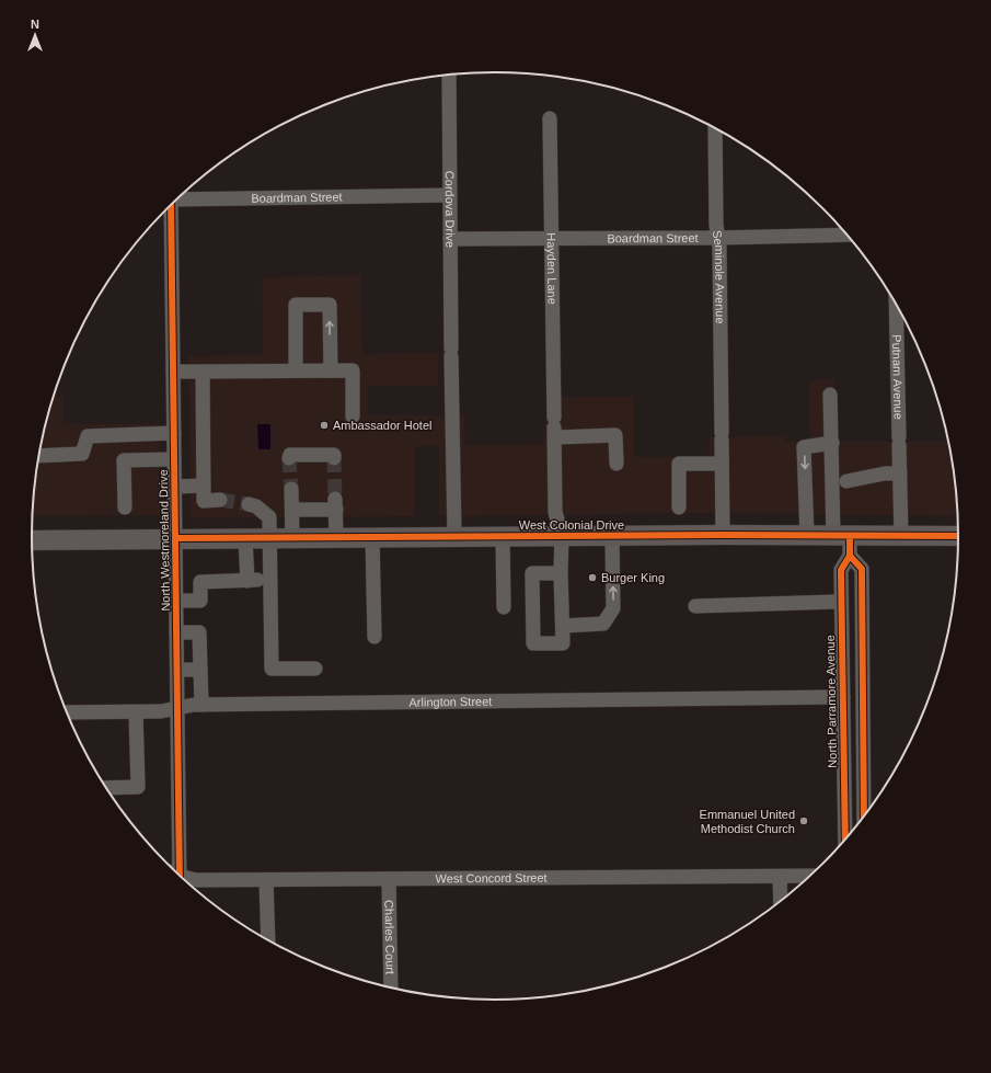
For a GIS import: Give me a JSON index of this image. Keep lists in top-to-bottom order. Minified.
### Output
{"streets":{"highway":["West Colonial Drive"],"street":["Boardman Street","Cordova Drive","Hayden Lane","Seminole Avenue","Putnam Avenue","North Westmoreland Drive","Arlington Street","North Parramore Avenue","West Concord Street","Charles Court"]},"crossings":[["Boardman Street","Cordova Drive"],["Boardman Street","Hayden Lane"],["Boardman Street","Seminole Avenue"],["Cordova Drive","West Colonial Drive"],["Hayden Lane","West Colonial Drive"],["Seminole Avenue","West Colonial Drive"],["Putnam Avenue","West Colonial Drive"],["West Colonial Drive","North Westmoreland Drive"],["West Colonial Drive","North Parramore Avenue"],["North Westmoreland Drive","Arlington Street"],["Arlington Street","North Parramore Avenue"],["West Concord Street","Charles Court"]],"places":["Ambassador Hotel","Burger King","Emmanuel United Methodist Church"],"north":"top"}
